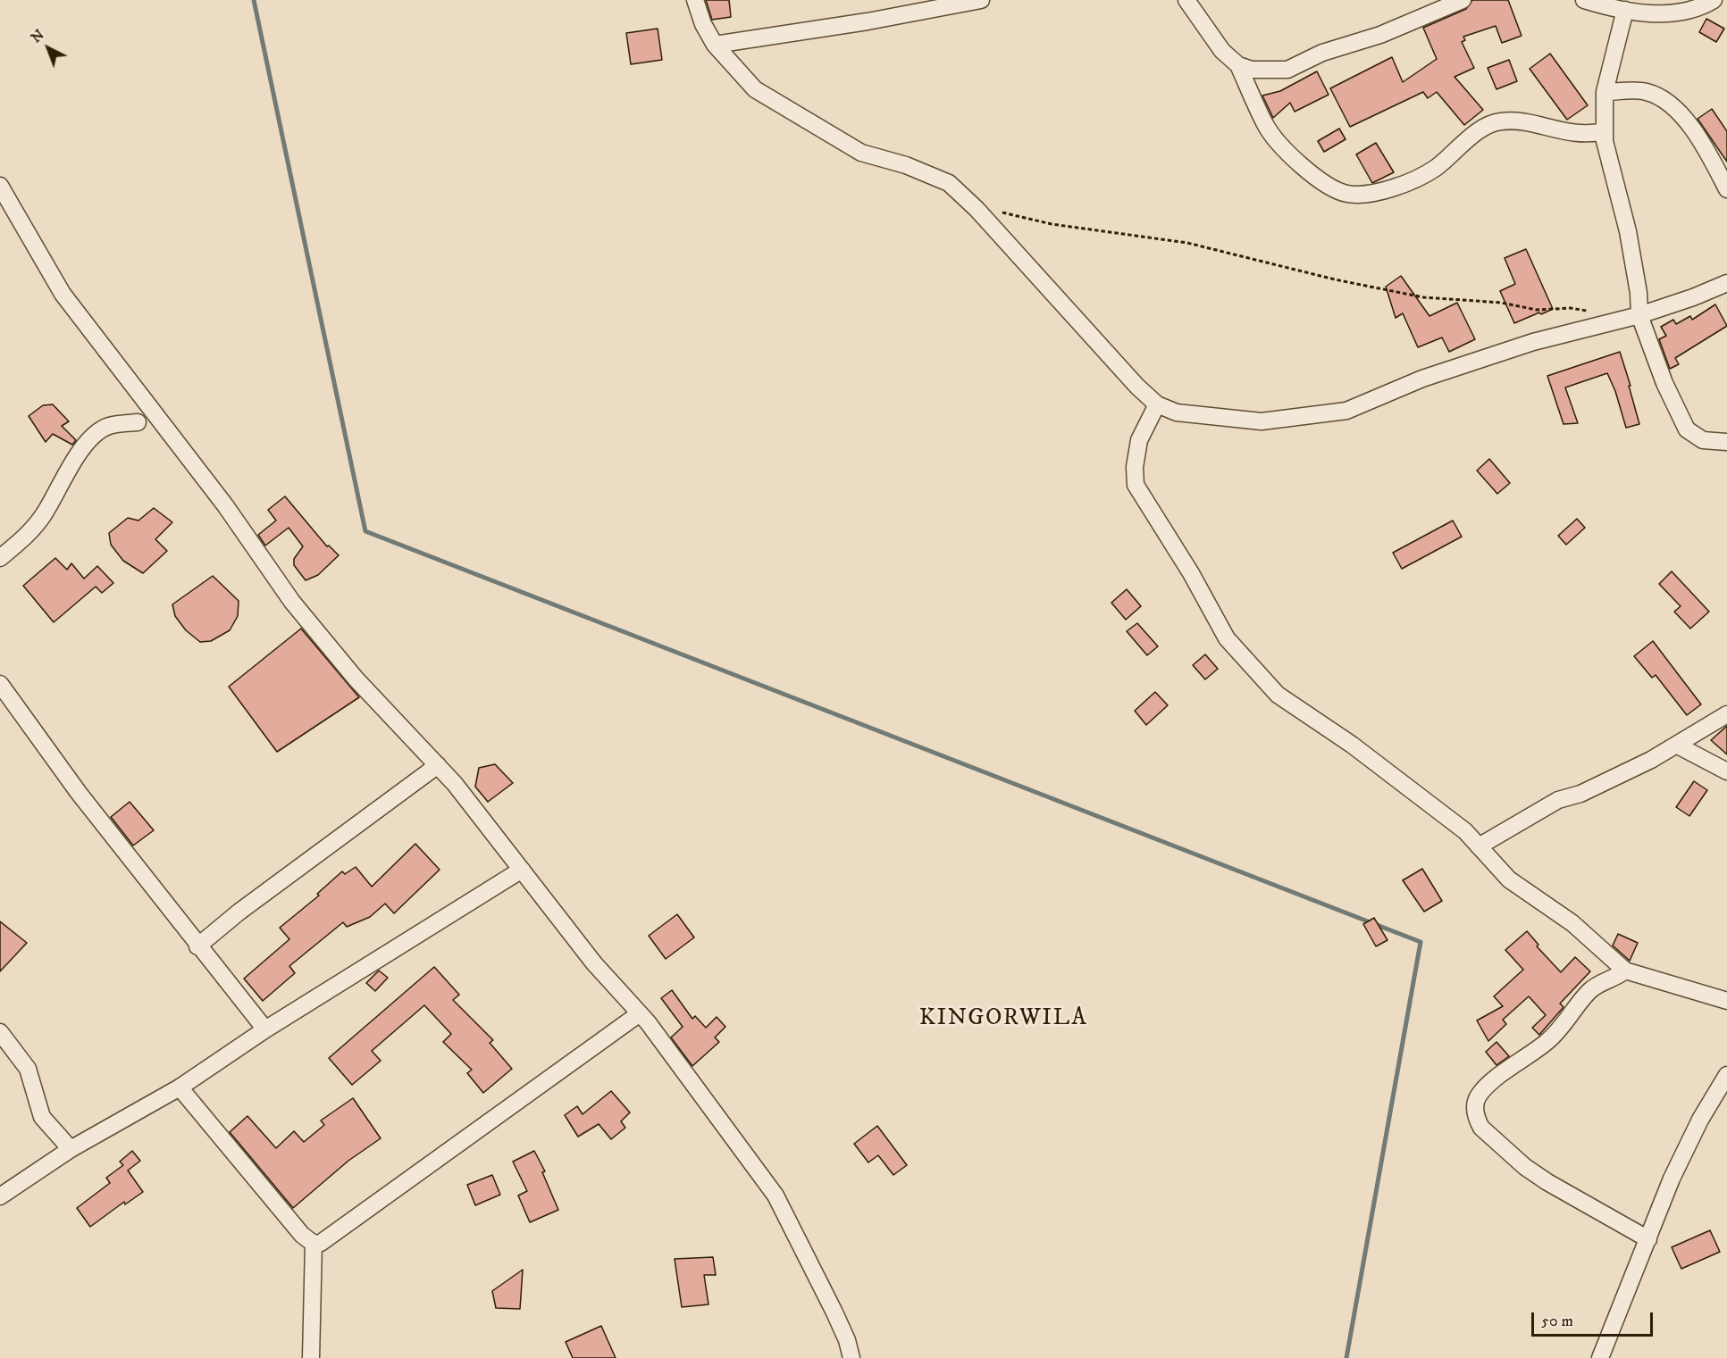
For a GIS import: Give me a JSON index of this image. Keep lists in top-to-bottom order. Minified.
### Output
{"districts":["KINGORWILA"],"scale_bar":"50 m","north":"top left"}
